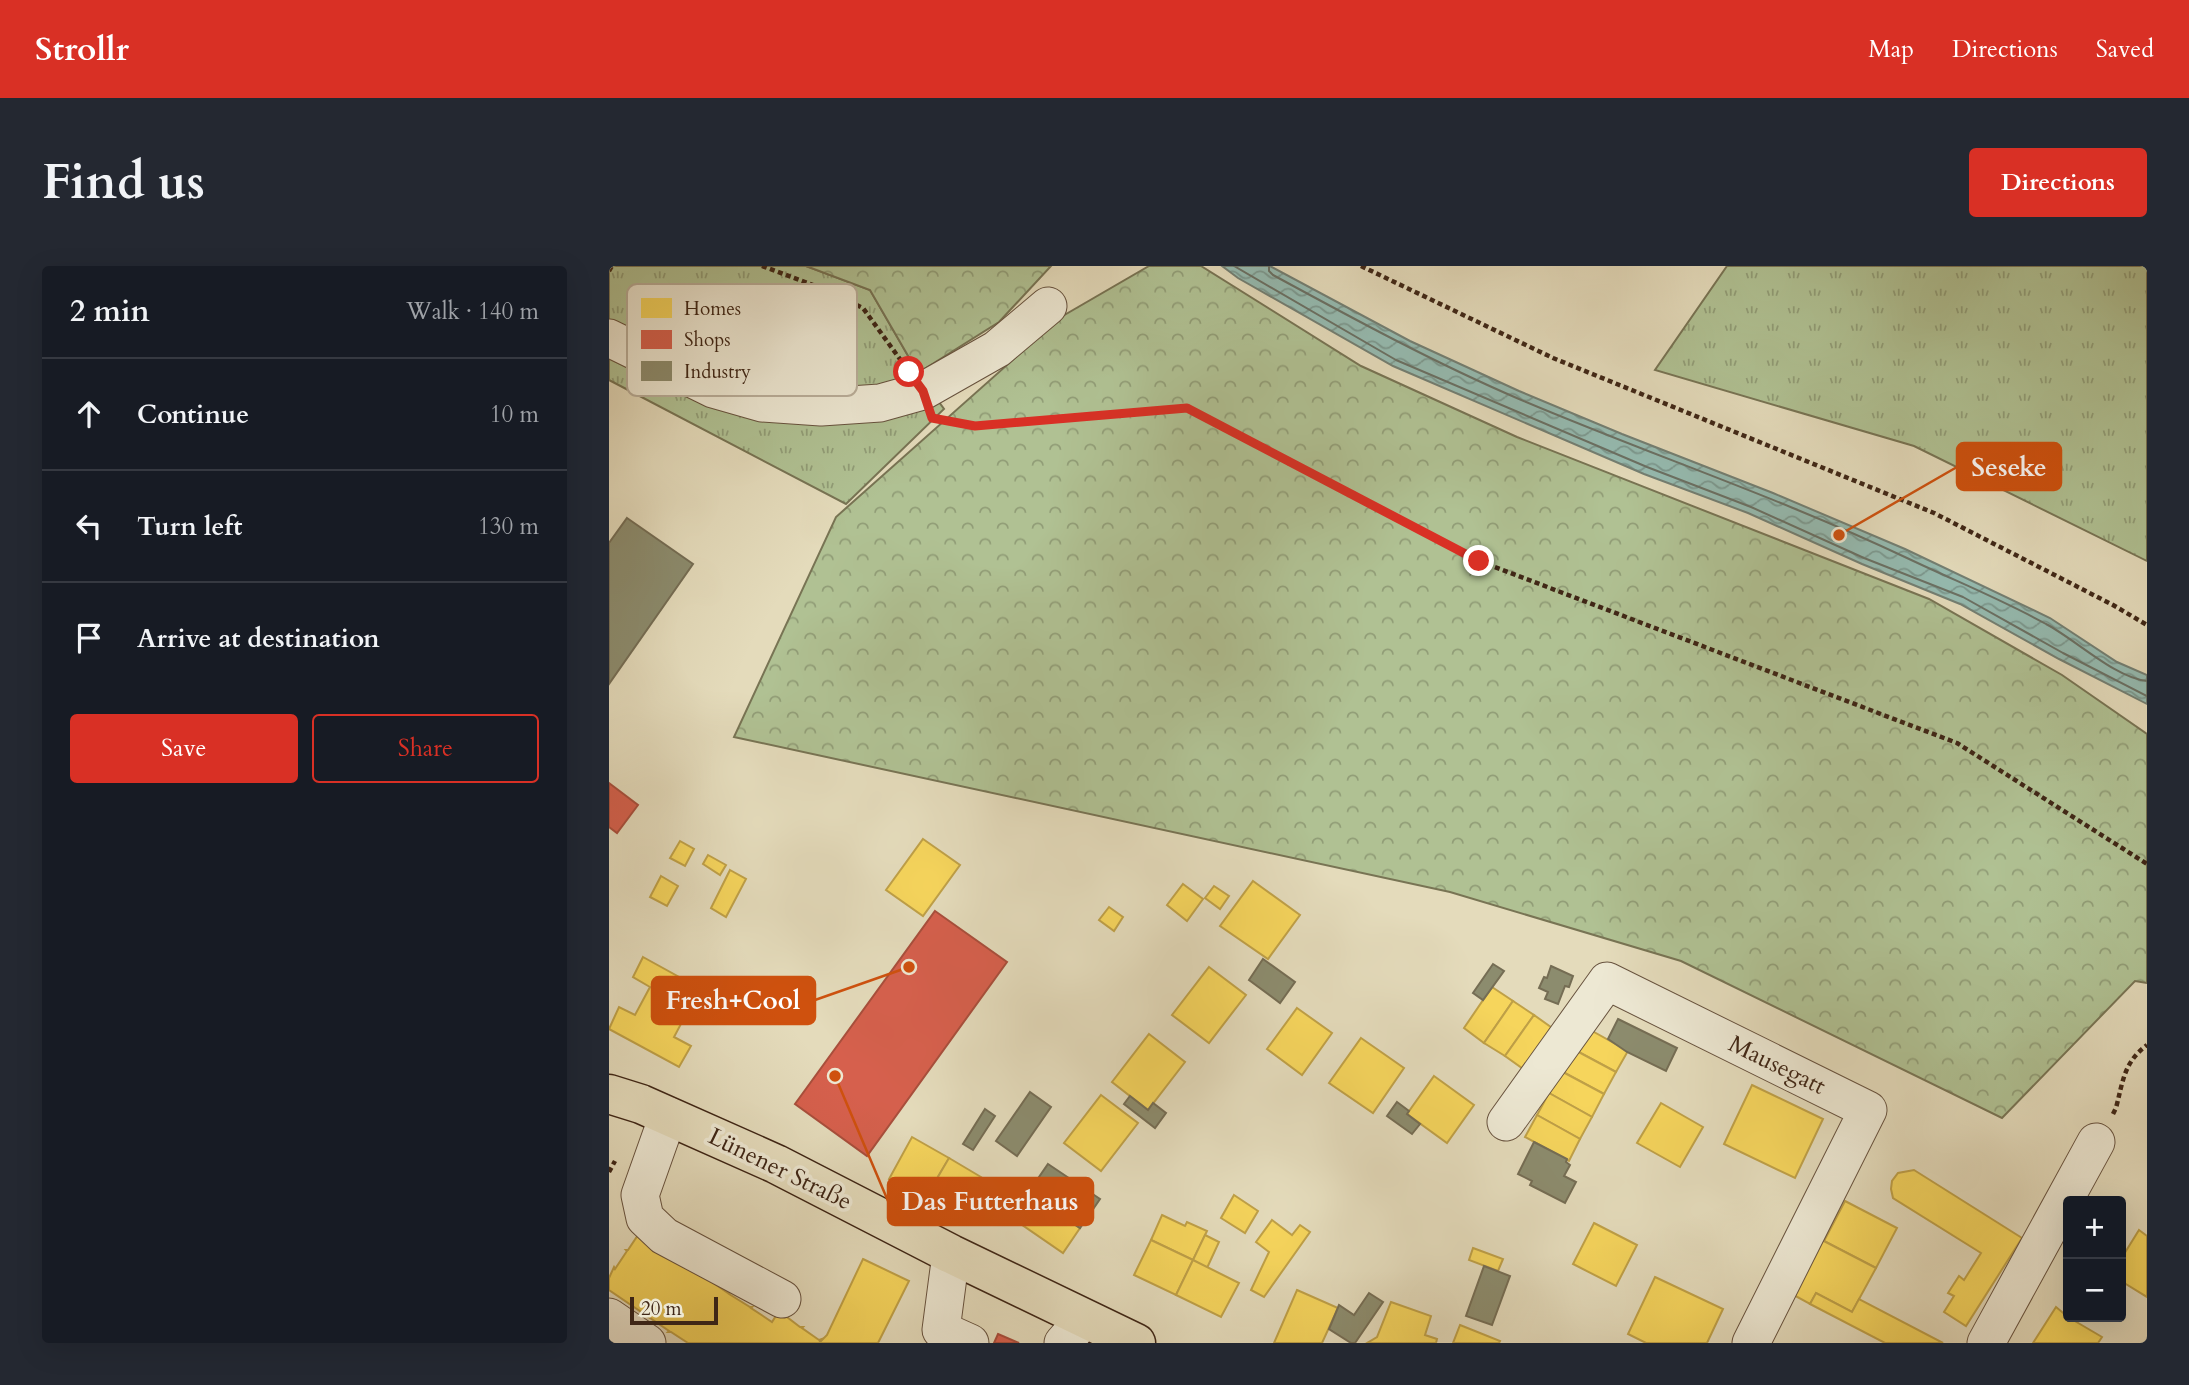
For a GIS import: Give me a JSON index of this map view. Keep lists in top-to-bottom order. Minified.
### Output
{"streets":{"main road":["Lünener Straße"],"street":["Mausegatt"]},"places":["Seseke","Fresh+Cool","Das Futterhaus"],"legend":["Homes","Shops","Industry"],"scale_bar":"20 m","page":{"header":"Strollr","nav":["Map","Directions","Saved"],"buttons":["Directions",["Save","Share"]],"title":"Find us","heading":["2 min","Walk · 140 m"],"list":[["Continue","10 m"],["Turn left","130 m"],"Arrive at destination"],"map_buttons":["+","−"],"scale":"20 m"}}
